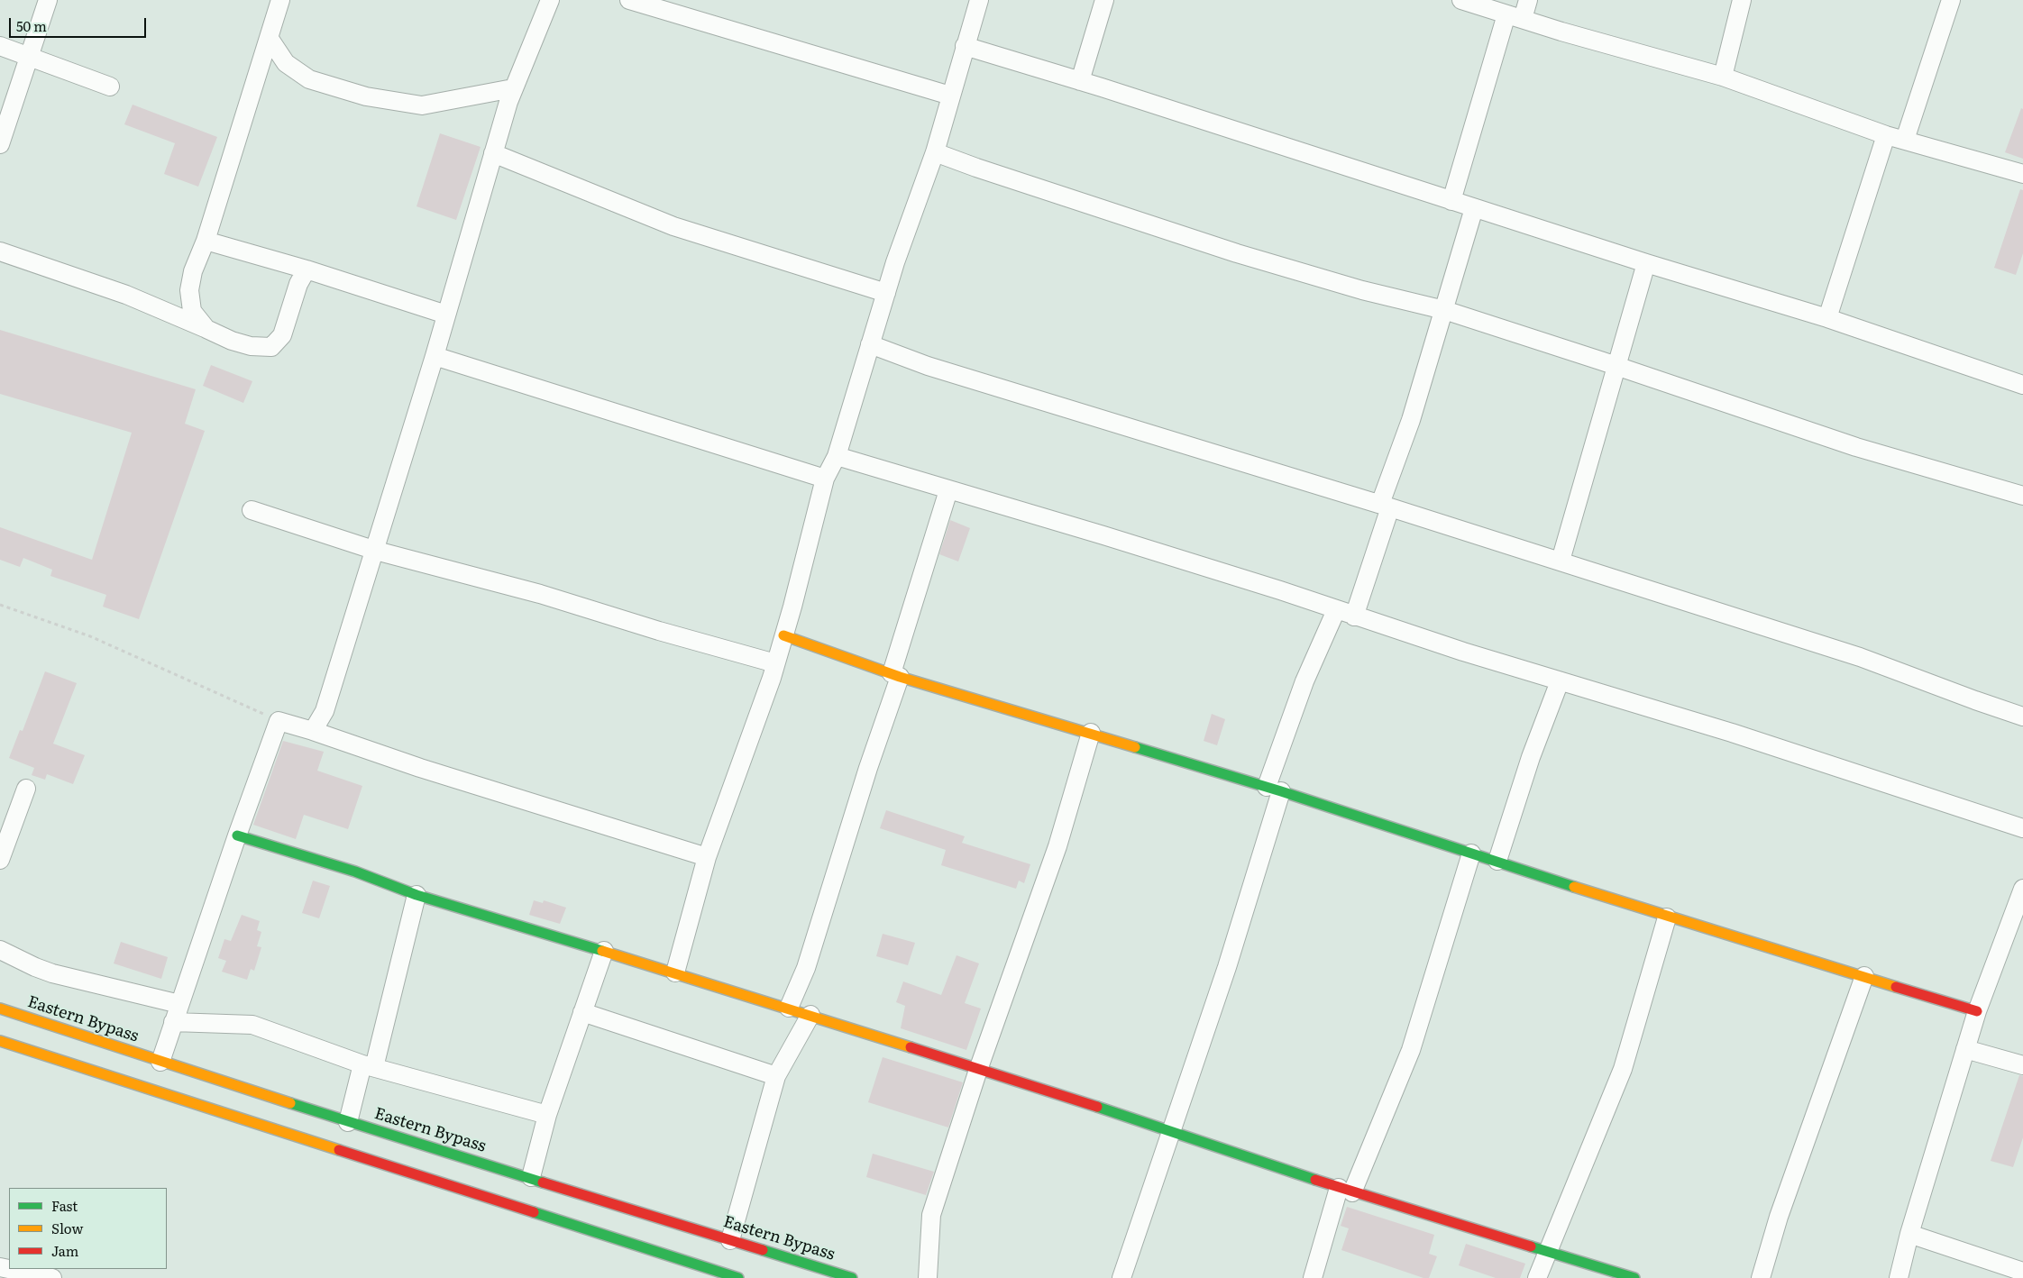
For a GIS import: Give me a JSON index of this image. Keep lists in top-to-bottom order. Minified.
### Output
{"streets":{"street":["Eastern Bypass"]},"legend":["Fast","Slow","Jam"],"scale_bar":"50 m"}
